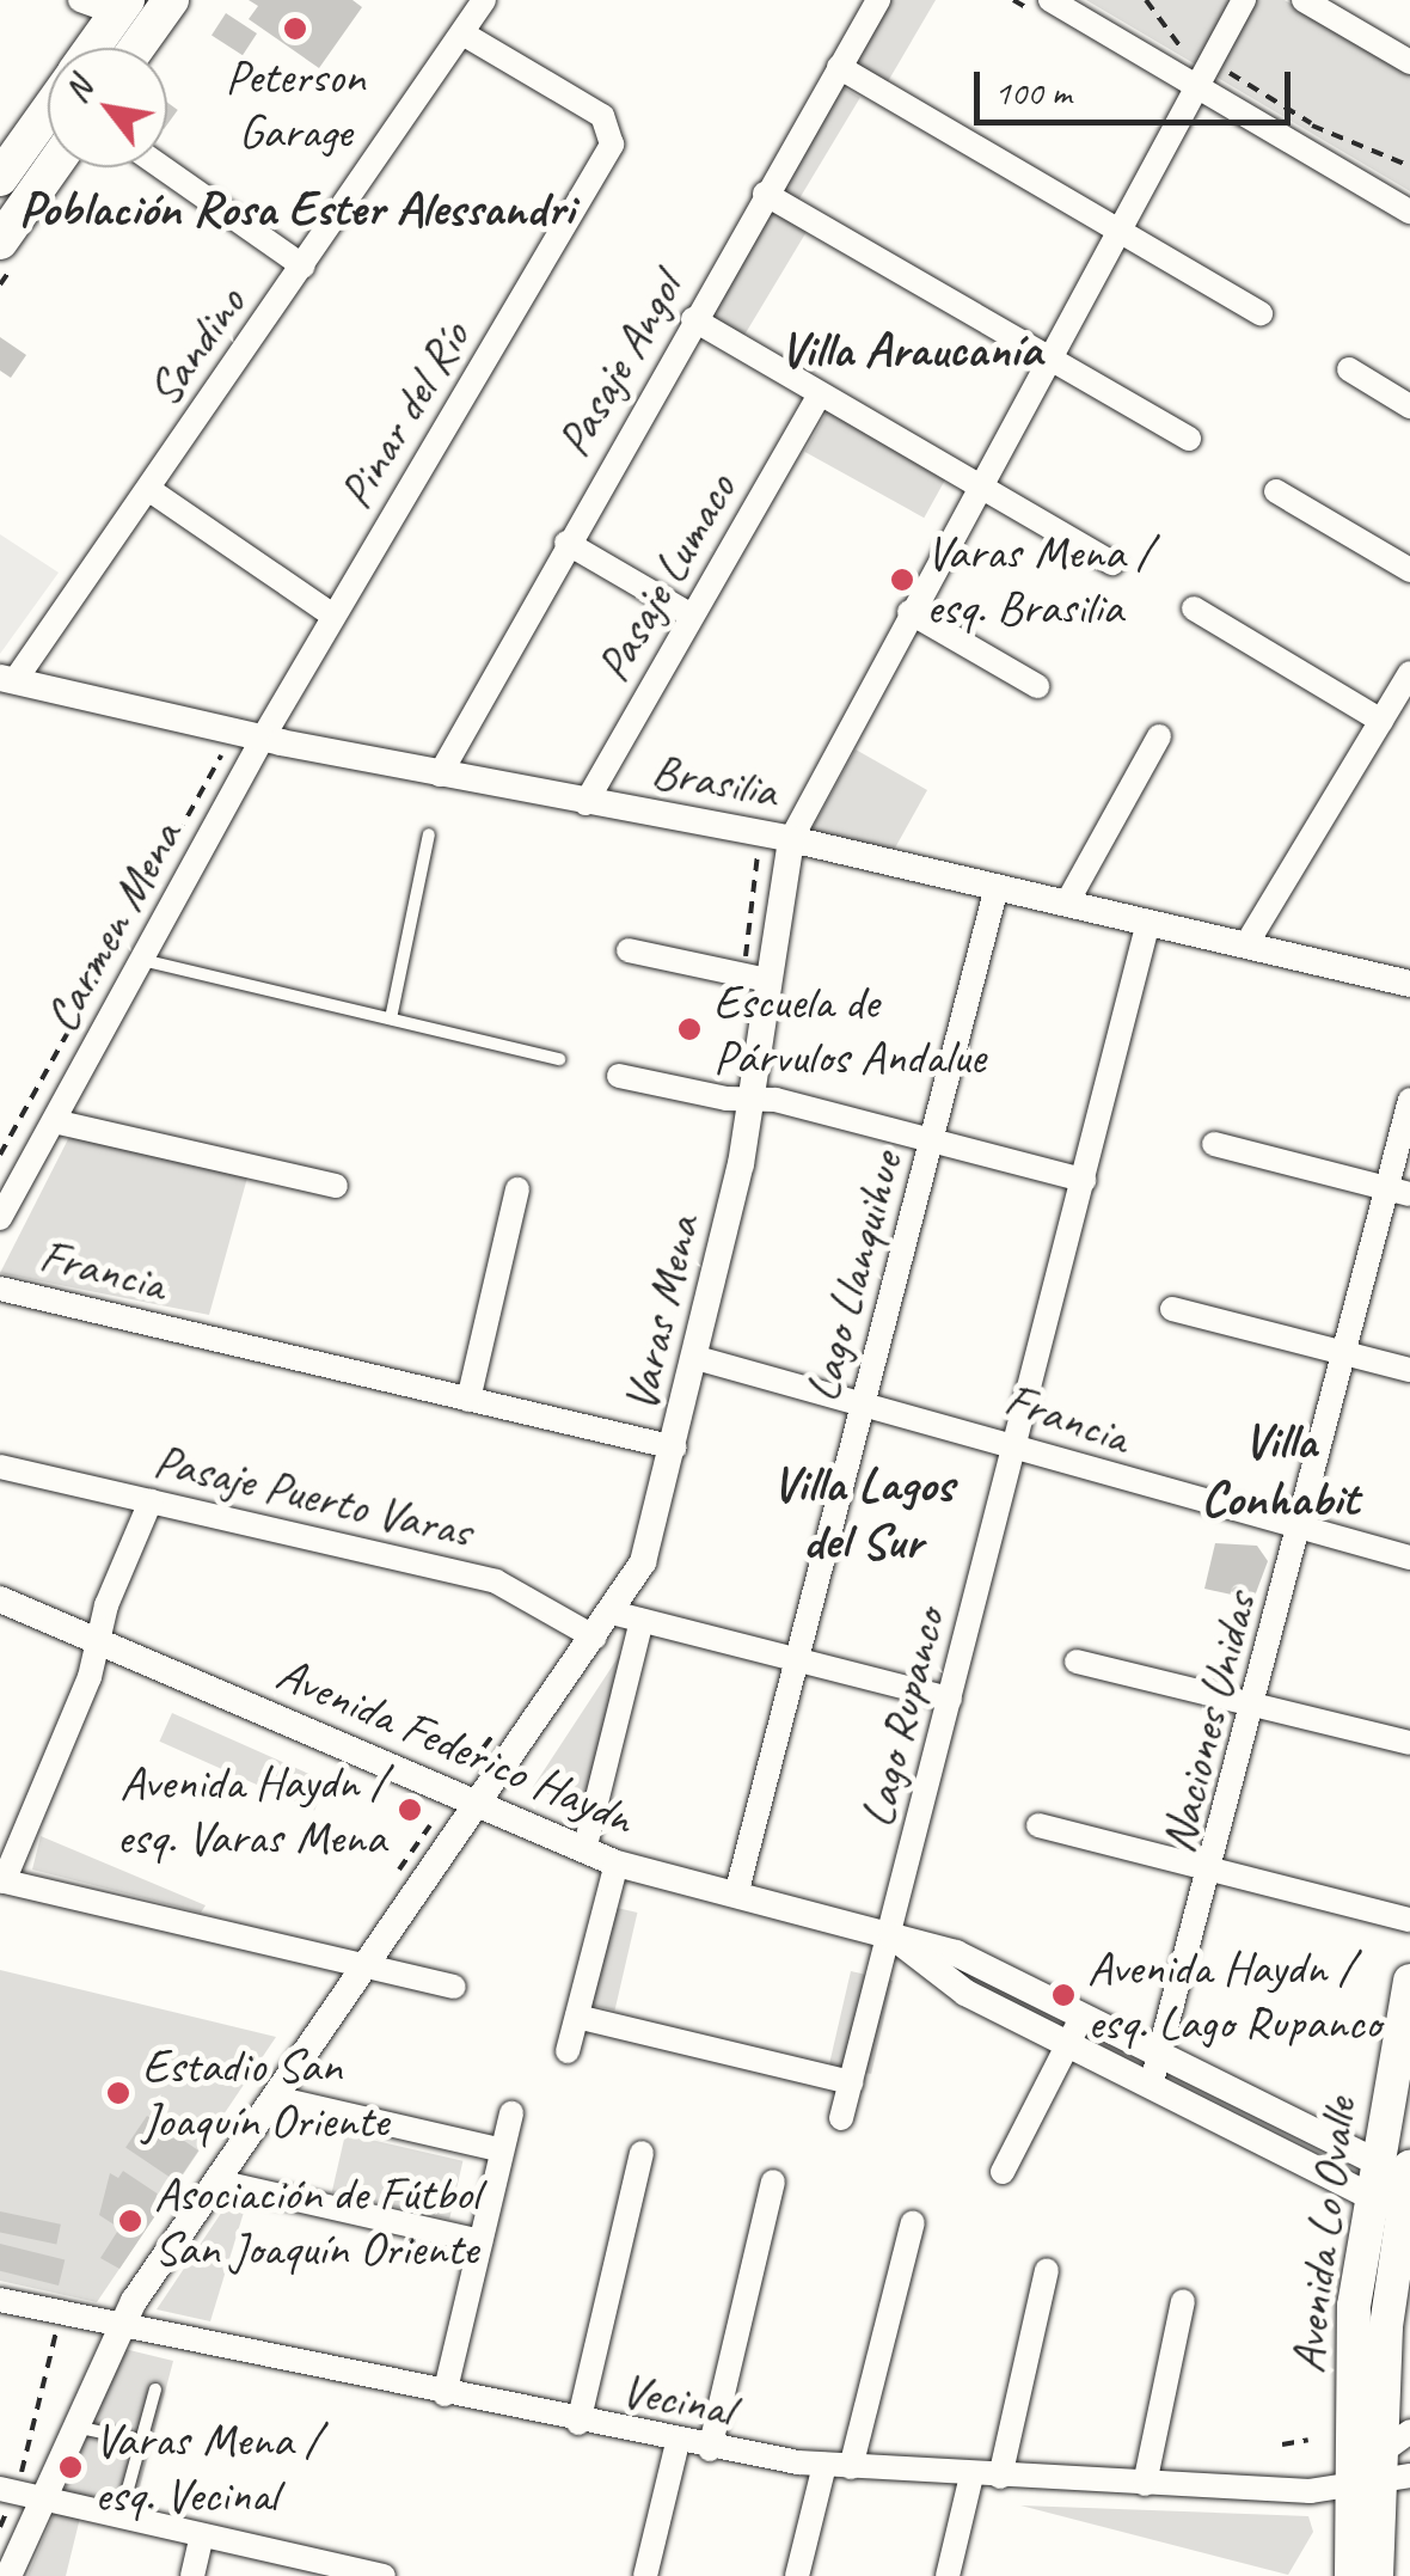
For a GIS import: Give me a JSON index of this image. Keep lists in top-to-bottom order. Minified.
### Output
{"streets":{"main road":["Avenida Lo Ovalle"],"street":["Sandino","Pasaje Angol","Pinar del Río","Pasaje Lumaco","Brasilia","Carmen Mena","Francia","Lago Llanquihue","Varas Mena","Pasaje Puerto Varas","Lago Rupanco","Naciones Unidas","Avenida Federico Haydn","Vecinal"]},"crossings":[["Sandino","Pinar del Río"],["Sandino","Brasilia"],["Pasaje Angol","Brasilia"],["Pinar del Río","Brasilia"],["Pinar del Río","Carmen Mena"],["Pasaje Lumaco","Brasilia"],["Brasilia","Carmen Mena"],["Brasilia","Lago Llanquihue"],["Brasilia","Varas Mena"],["Brasilia","Lago Rupanco"],["Francia","Lago Llanquihue"],["Francia","Varas Mena"],["Francia","Lago Rupanco"],["Francia","Naciones Unidas"],["Lago Llanquihue","Avenida Federico Haydn"],["Varas Mena","Pasaje Puerto Varas"],["Varas Mena","Avenida Federico Haydn"],["Varas Mena","Vecinal"],["Lago Rupanco","Avenida Federico Haydn"],["Naciones Unidas","Avenida Federico Haydn"],["Avenida Federico Haydn","Avenida Lo Ovalle"],["Avenida Lo Ovalle","Vecinal"]],"districts":["Población Rosa Ester Alessandri","Villa Araucanía","Villa Conhabit","Villa Lagos del Sur"],"places":["Peterson Garage","Varas Mena / esq. Brasilia","Escuela de Párvulos Andalue","Avenida Haydn / esq. Varas Mena","Avenida Haydn / esq. Lago Rupanco","Estadio San Joaquín Oriente","Asociación de Fútbol San Joaquín Oriente","Varas Mena / esq. Vecinal"],"scale_bar":"100 m","north":"top left"}
